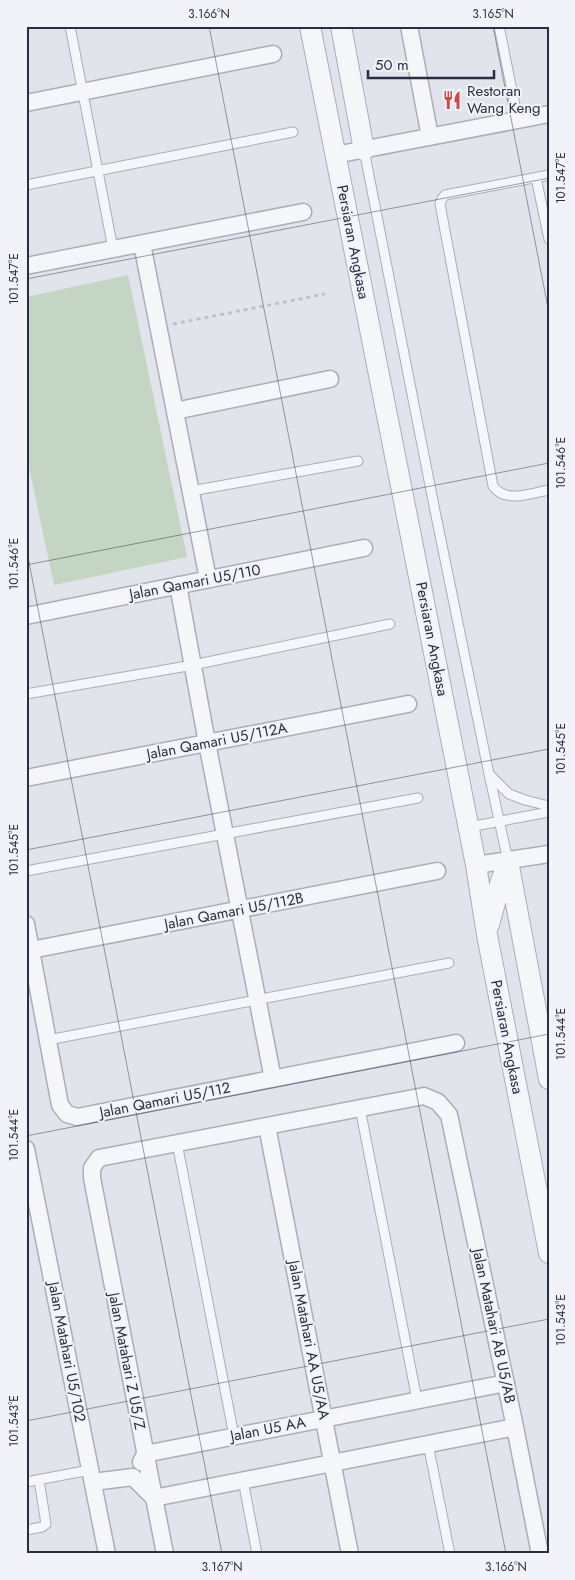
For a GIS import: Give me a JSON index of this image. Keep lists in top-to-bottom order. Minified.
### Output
{"streets":{"street":["Persiaran Angkasa","Jalan Qamari U5/110","Jalan Qamari U5/112A","Jalan Qamari U5/112B","Jalan Qamari U5/112","Jalan Matahari AB U5/AB","Jalan Matahari AA U5/AA","Jalan Matahari U5/102","Jalan Matahari Z U5/Z","Jalan U5 AA"]},"crossings":[["Jalan Qamari U5/112B","Jalan Qamari U5/112"],["Jalan Matahari AB U5/AB","Jalan U5 AA"],["Jalan Matahari AA U5/AA","Jalan U5 AA"],["Jalan Matahari Z U5/Z","Jalan U5 AA"]],"places":{"restaurant":["Restoran Wang Keng"]},"scale_bar":"50 m","coordinates":["3.166°N","3.165°N","101.547°E","101.546°E","101.545°E","101.544°E","101.543°E","3.167°N"]}
